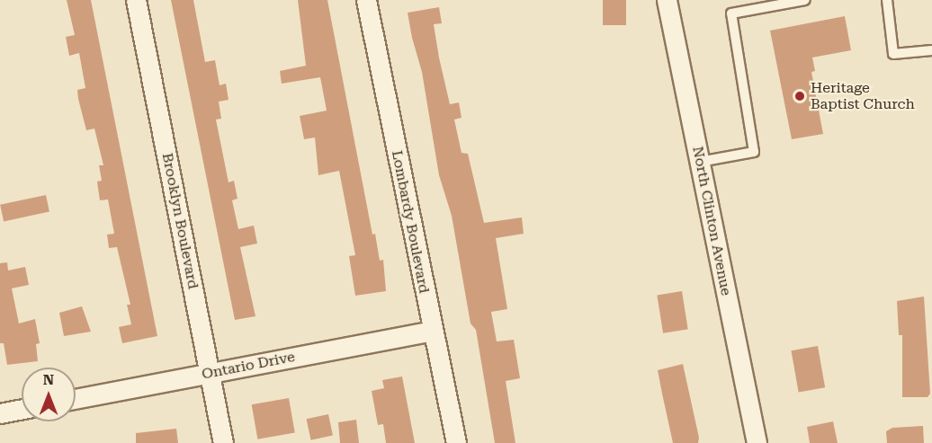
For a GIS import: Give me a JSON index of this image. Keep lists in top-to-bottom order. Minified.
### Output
{"streets":{"street":["Brooklyn Boulevard","North Clinton Avenue","Lombardy Boulevard","Ontario Drive"]},"crossings":[["Brooklyn Boulevard","Ontario Drive"],["Lombardy Boulevard","Ontario Drive"]],"places":["Heritage Baptist Church"],"north":"top"}
